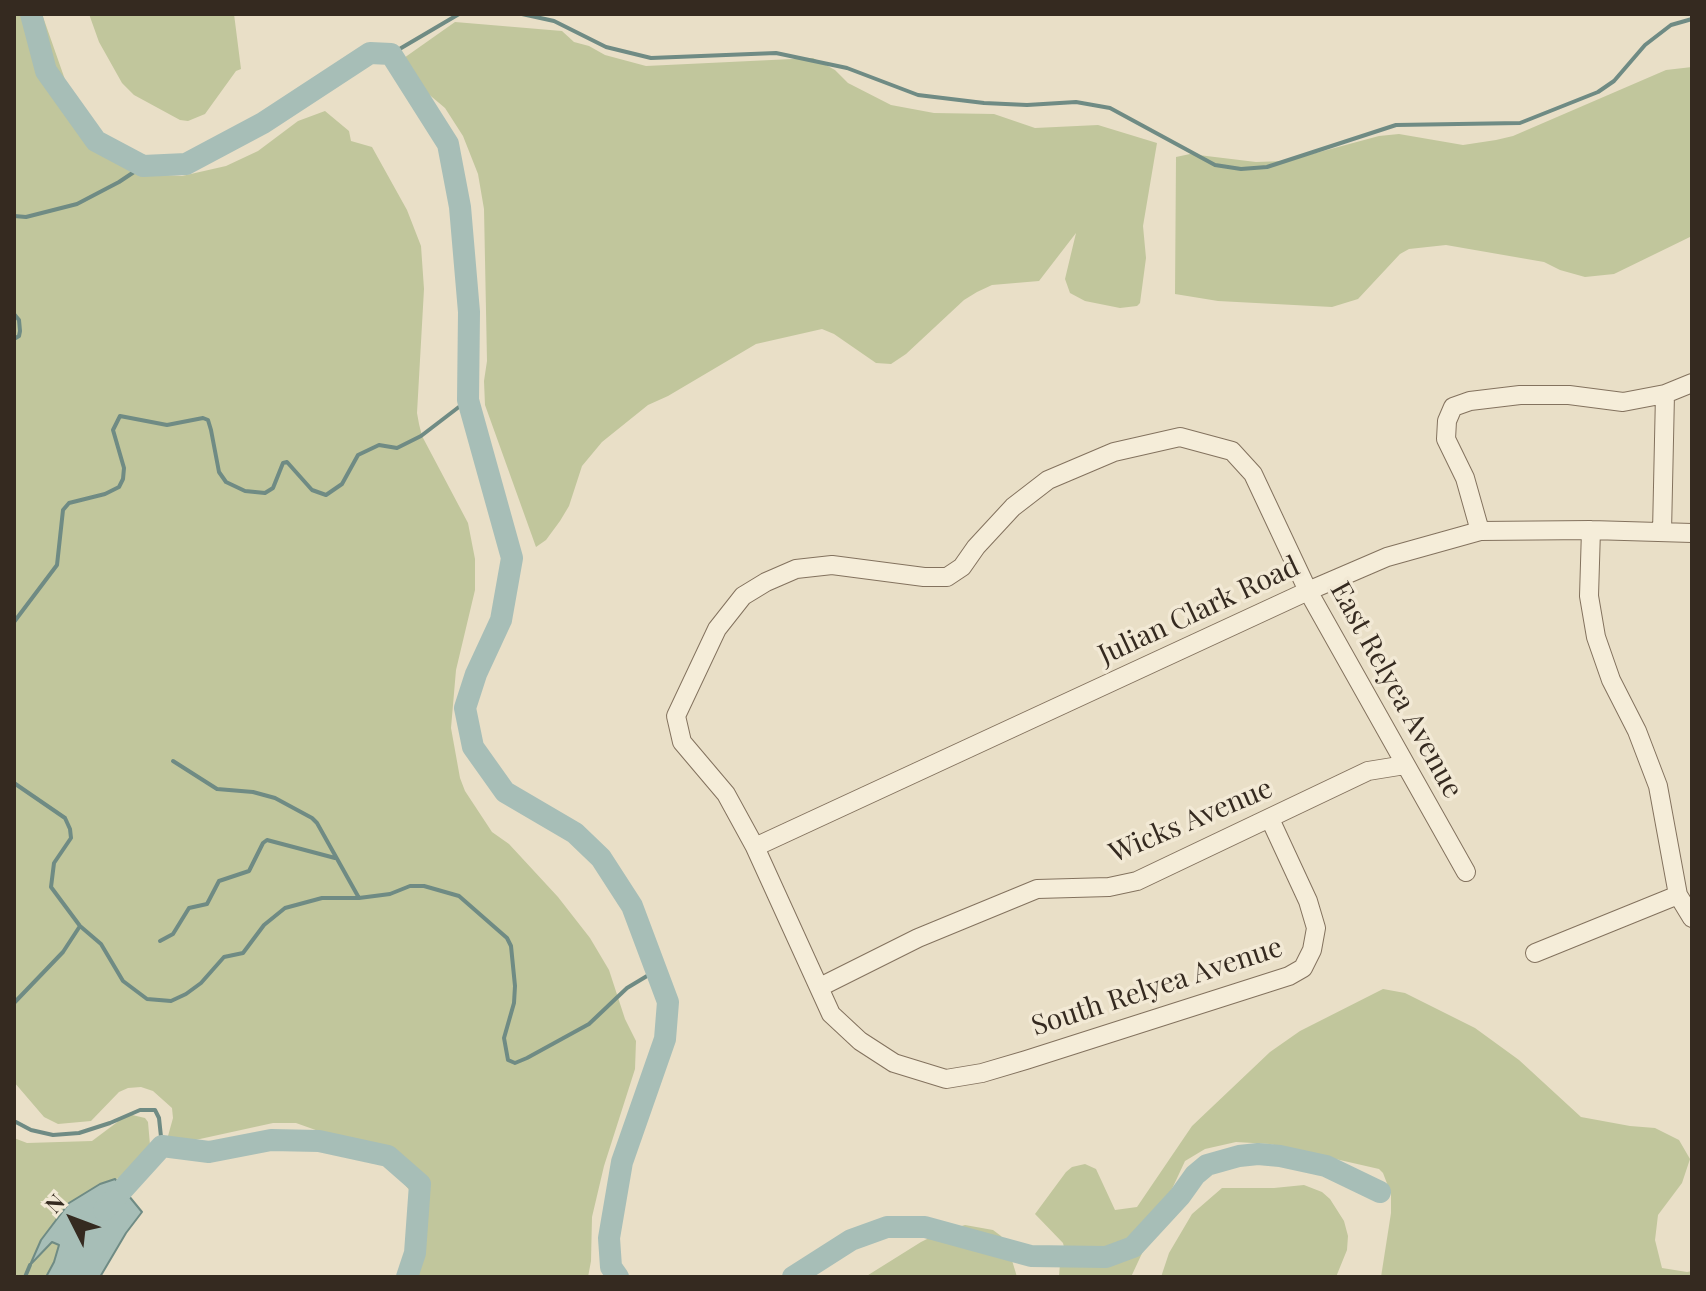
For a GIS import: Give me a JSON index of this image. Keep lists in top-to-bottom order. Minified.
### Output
{"streets":{"street":["Julian Clark Road","East Relyea Avenue","Wicks Avenue","South Relyea Avenue"]},"crossings":[["Julian Clark Road","East Relyea Avenue"],["East Relyea Avenue","Wicks Avenue"],["Wicks Avenue","South Relyea Avenue"]],"north":"top left"}
